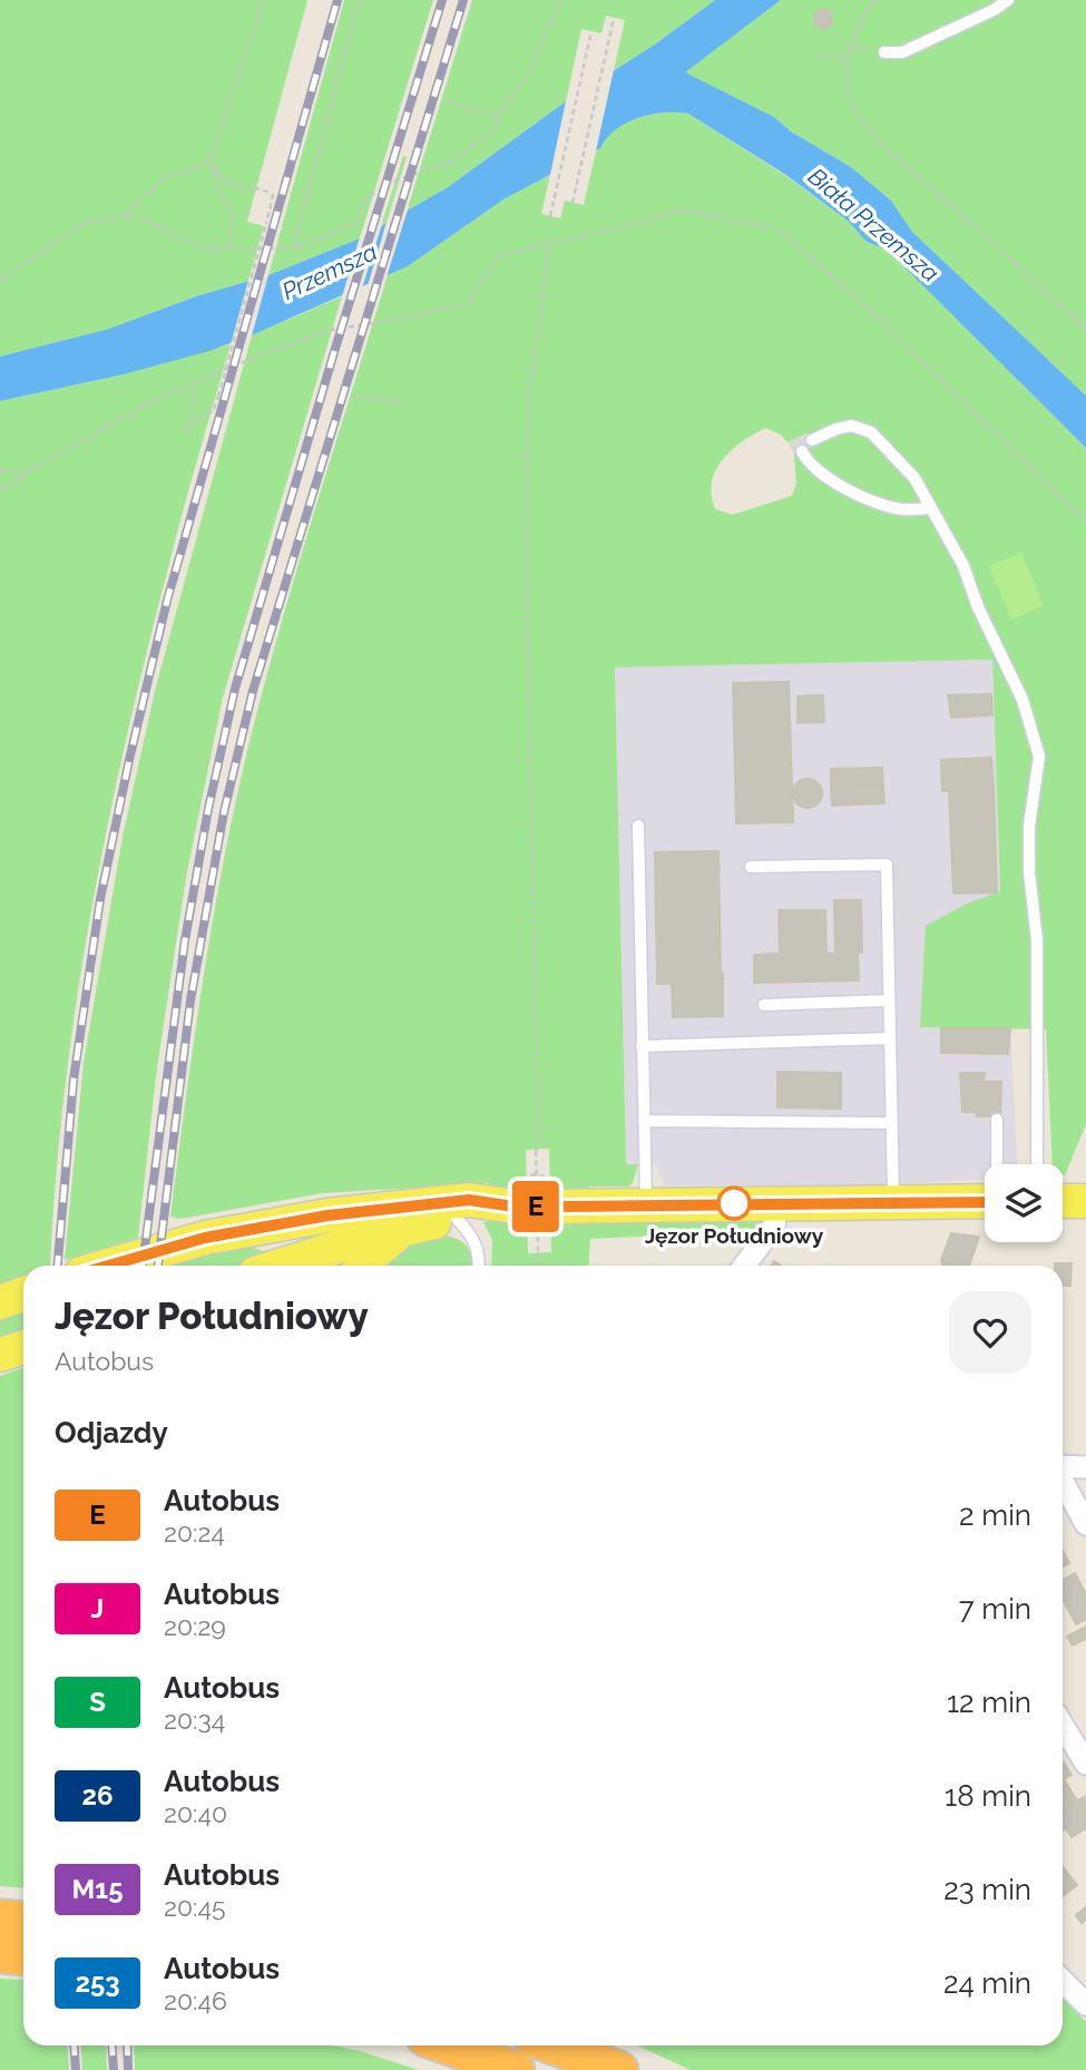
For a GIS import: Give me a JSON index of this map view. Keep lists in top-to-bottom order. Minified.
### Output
{"water":["Biała Przemsza","Przemsza"],"places":["Jęzor Południowy"],"lines":["bus line E"],"page":{"on_map":"E","heading":[["Jęzor Południowy","Autobus"],"Odjazdy"],"list":[{"mark":"E","name":"Autobus","note":"20:24","value":"2 min"},{"mark":"J","name":"Autobus","note":"20:29","value":"7 min"},{"mark":"S","name":"Autobus","note":"20:34","value":"12 min"},{"mark":"26","name":"Autobus","note":"20:40","value":"18 min"},{"mark":"M15","name":"Autobus","note":"20:45","value":"23 min"},{"mark":"253","name":"Autobus","note":"20:46","value":"24 min"}]}}
